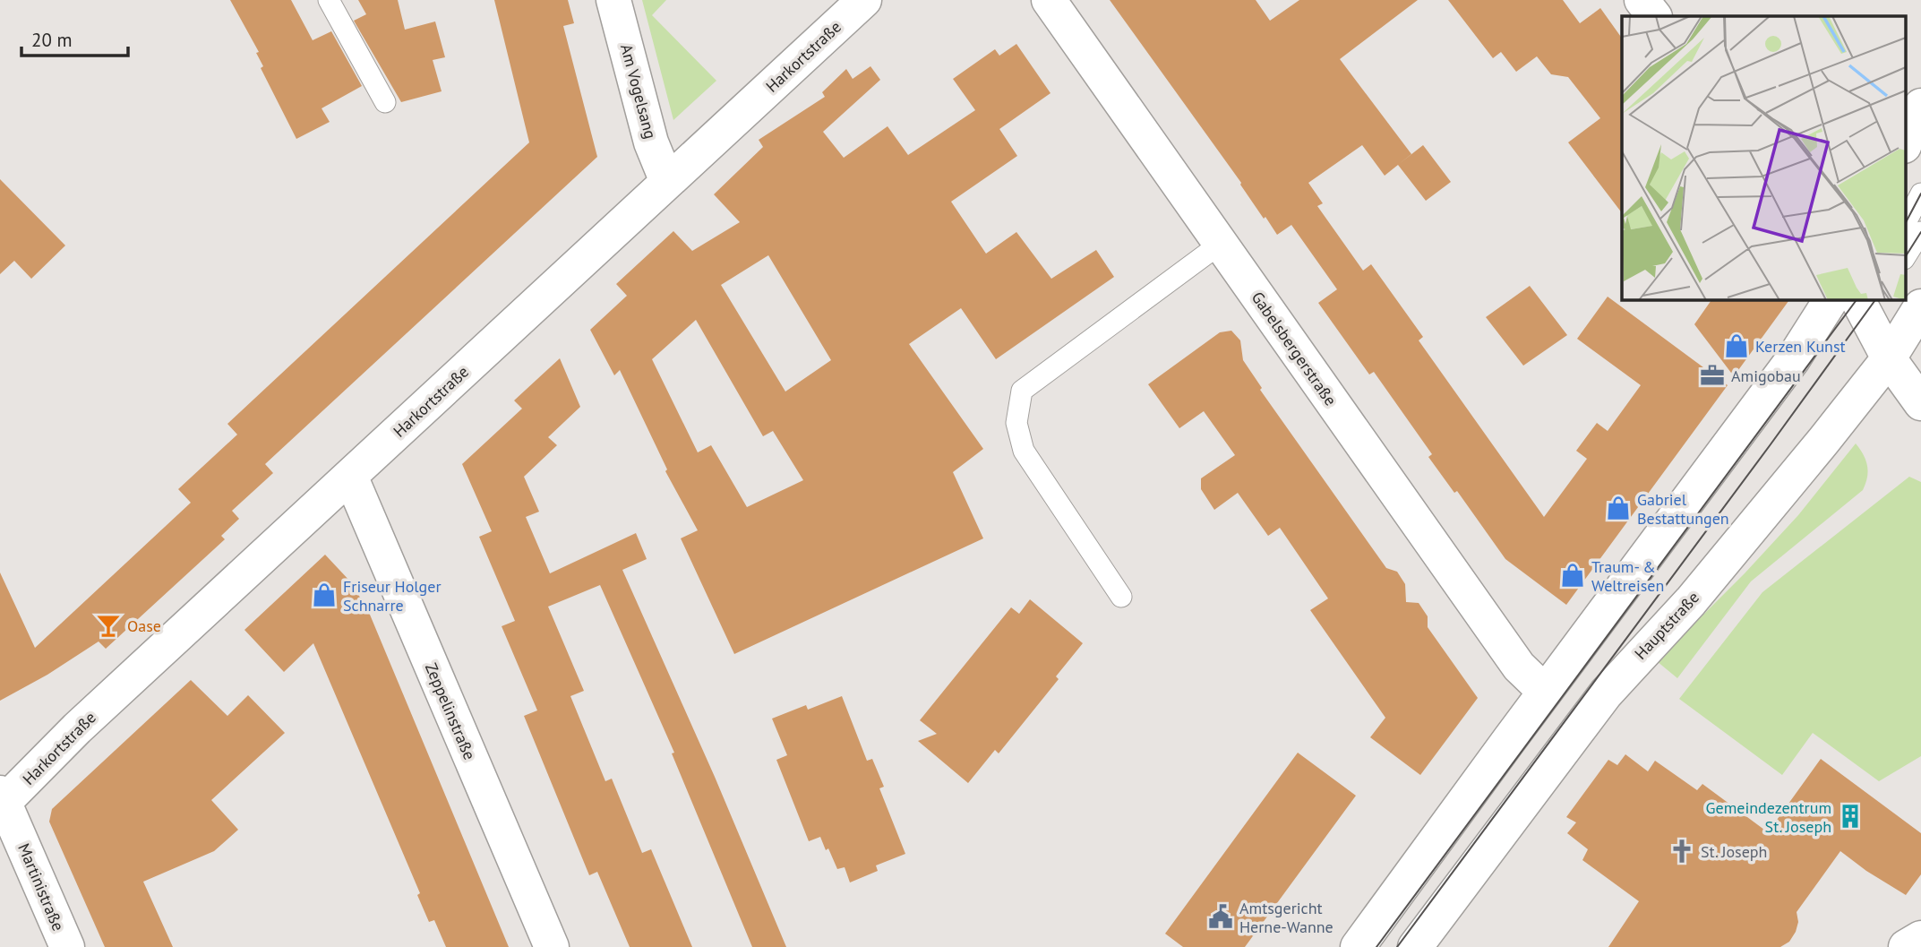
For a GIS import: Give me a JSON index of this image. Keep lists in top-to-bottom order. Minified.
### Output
{"streets":{"street":["Harkortstraße","Am Vogelsang","Gabelsbergerstraße","Hauptstraße","Zeppelinstraße","Martinistraße"]},"crossings":[["Harkortstraße","Am Vogelsang"],["Harkortstraße","Zeppelinstraße"],["Harkortstraße","Martinistraße"]],"places":{"shop":["Kerzen Kunst","Gabriel Bestattungen","Traum- & Weltreisen","Friseur Holger Schnarre"],"office":["Amigobau"],"bar":["Oase"],"building":["Gemeindezentrum St. Joseph"],"church":["St. Joseph"],"public building":["Amtsgericht Herne-Wanne"]},"scale_bar":"20 m"}
